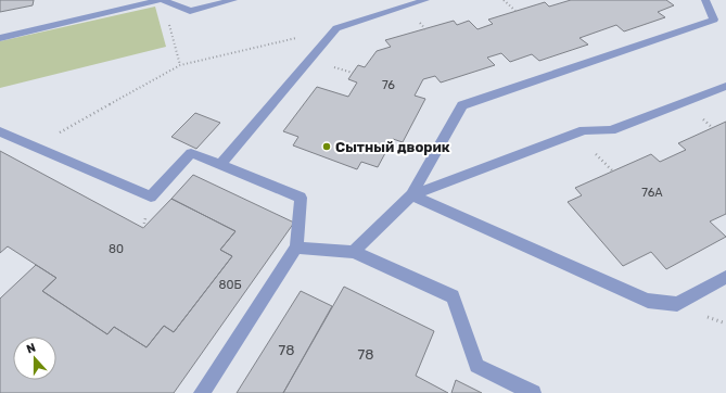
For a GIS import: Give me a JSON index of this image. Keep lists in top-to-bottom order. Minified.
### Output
{"places":["Сытный дворик"],"house_numbers":["76","76А","80","80Б","78","78"],"north":"top"}
